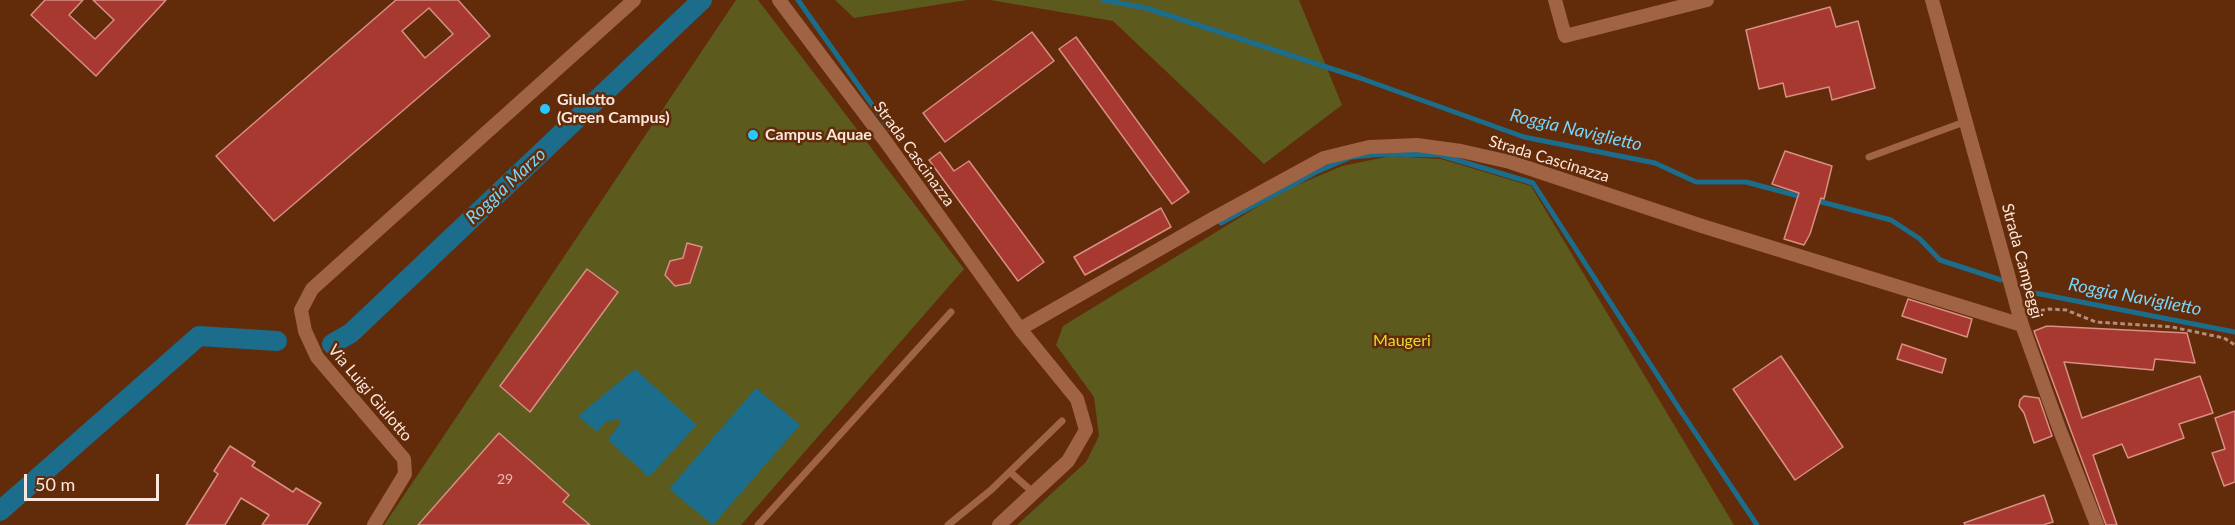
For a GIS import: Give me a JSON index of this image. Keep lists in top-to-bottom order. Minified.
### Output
{"streets":{"street":["Strada Cascinazza","Strada Campeggi","Via Luigi Giulotto"]},"crossings":[["Strada Cascinazza","Strada Campeggi"]],"water":["Roggia Naviglietto","Roggia Marzo"],"parks":["Maugeri"],"places":["Giulotto (Green Campus)","Campus Aquae"],"house_numbers":["29"],"scale_bar":"50 m"}
